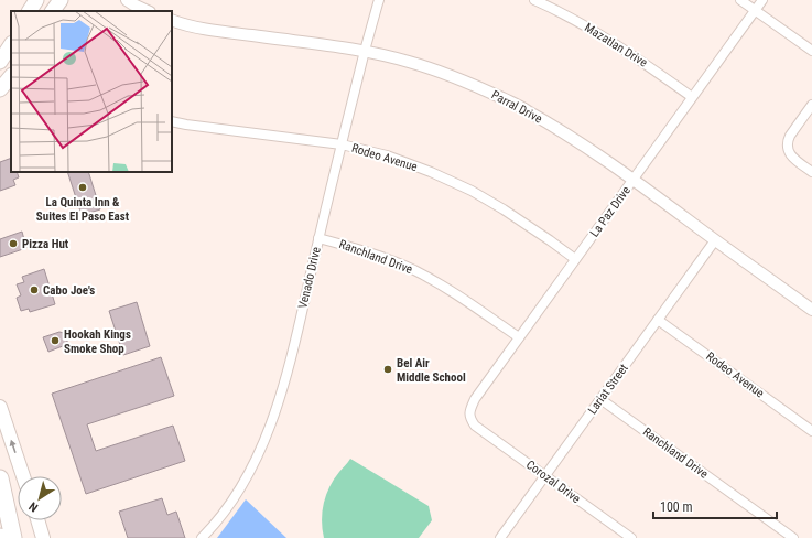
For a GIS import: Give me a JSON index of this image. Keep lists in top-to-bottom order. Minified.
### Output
{"streets":{"street":["Mazatlan Drive","Parral Drive","Rodeo Avenue","La Paz Drive","Ranchland Drive","Venado Drive","Lariat Street","Corozal Drive"]},"crossings":[["Mazatlan Drive","La Paz Drive"],["Parral Drive","La Paz Drive"],["Parral Drive","Venado Drive"],["Parral Drive","Lariat Street"],["Rodeo Avenue","La Paz Drive"],["Rodeo Avenue","Venado Drive"],["Rodeo Avenue","Lariat Street"],["La Paz Drive","Ranchland Drive"],["La Paz Drive","Corozal Drive"],["Ranchland Drive","Venado Drive"],["Ranchland Drive","Lariat Street"],["Lariat Street","Corozal Drive"]],"places":["La Quinta Inn & Suites El Paso East","Pizza Hut","Cabo Joe's","Hookah Kings Smoke Shop","Bel Air Middle School"],"scale_bar":"100 m","north":"bottom left"}
